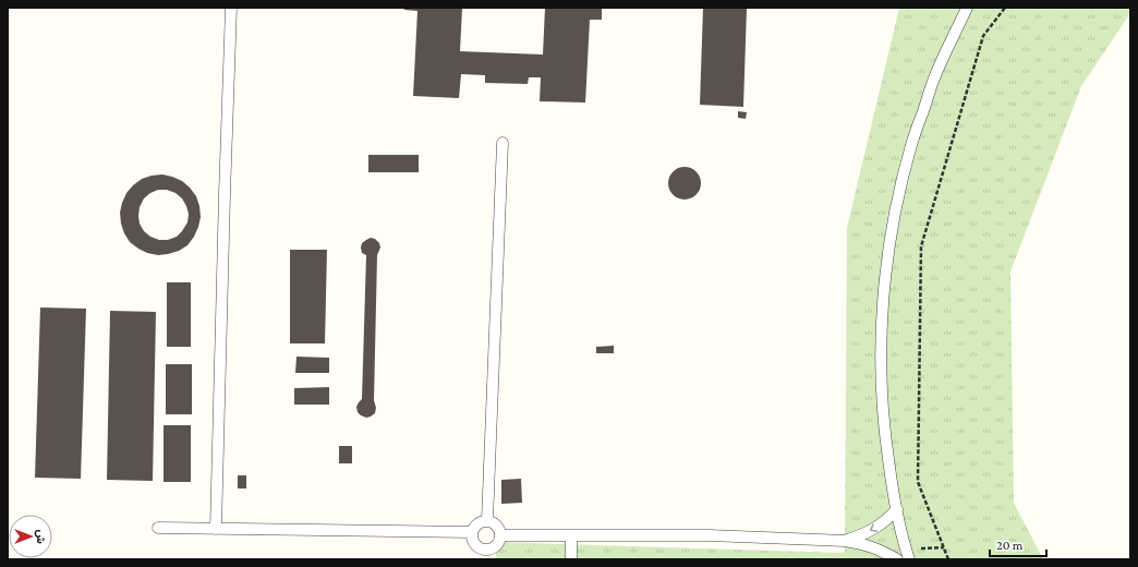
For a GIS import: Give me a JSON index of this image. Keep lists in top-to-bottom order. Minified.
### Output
{"scale_bar":"20 m","north":"right"}
